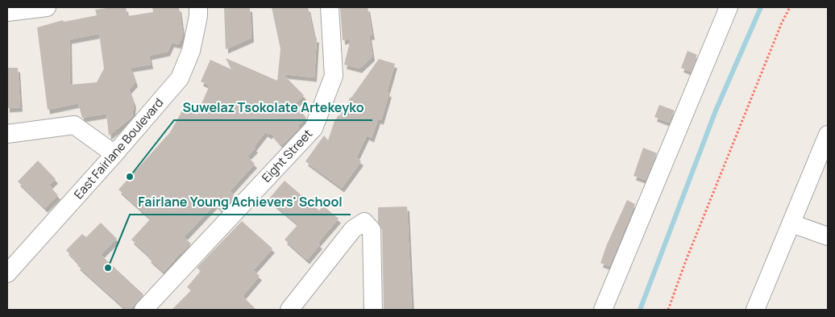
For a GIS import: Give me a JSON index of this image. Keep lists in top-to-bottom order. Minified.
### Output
{"streets":{"street":["East Fairlane Boulevard","Eight Street"]},"places":["Suwelaz Tsokolate Artekeyko","Fairlane Young Achievers' School"]}
